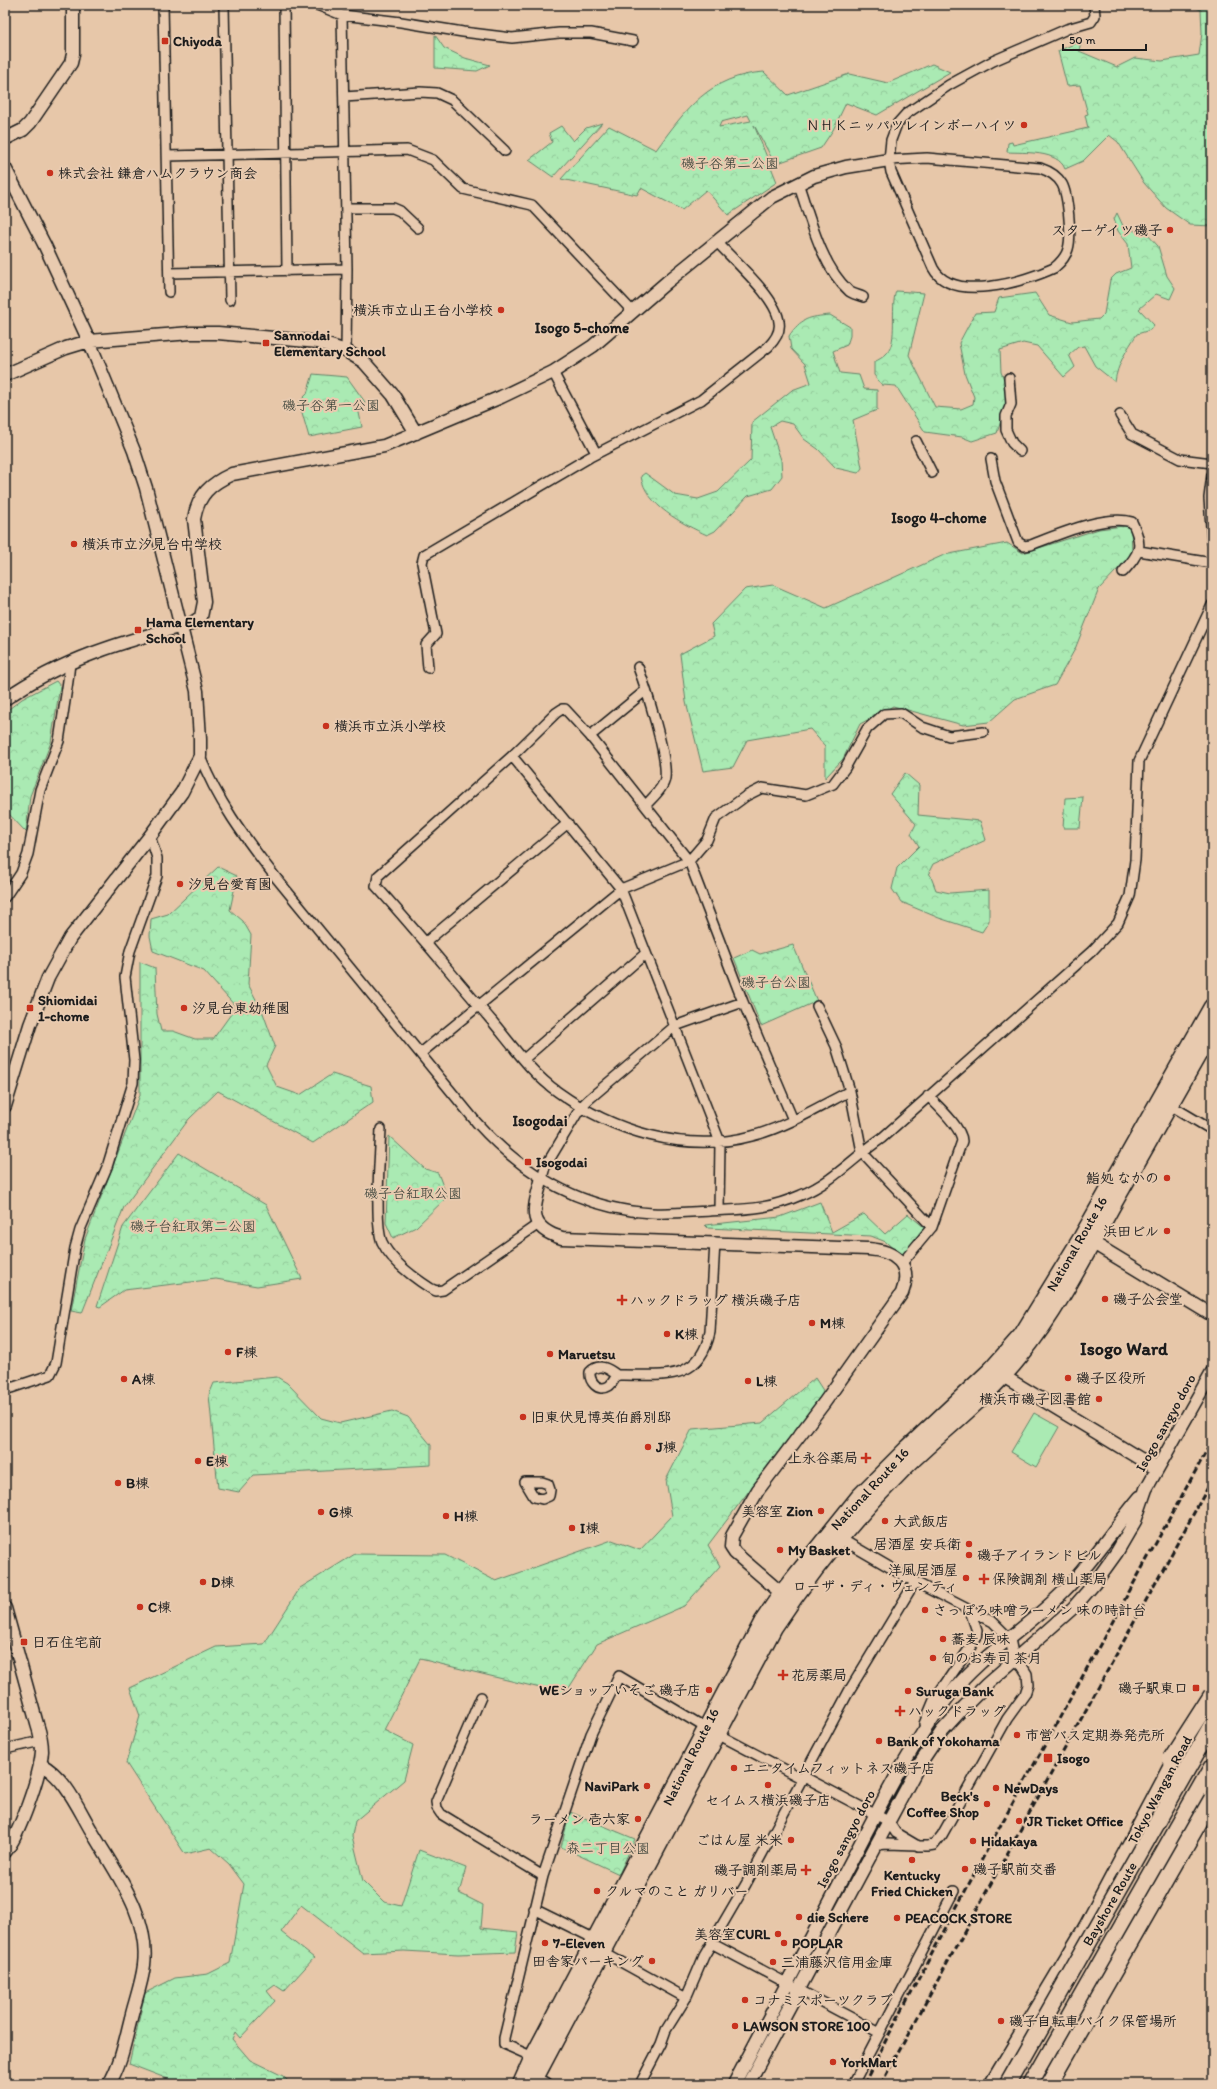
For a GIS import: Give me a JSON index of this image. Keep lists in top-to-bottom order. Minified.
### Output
{"streets":{"highway":["National Route 16","Tokyo Wangan Road","Bayshore Route"],"street":["Isogo sangyo doro"]},"districts":["Isogo 5-chome","Isogo 4-chome","Isogodai","Isogo Ward"],"parks":["磯子谷第二公園","磯子谷第一公園","磯子台公園","磯子台紅取公園","磯子台紅取第二公園","森二丁目公園"],"places":{"transit":["Chiyoda","Sannodai Elementary School","Hama Elementary School","Shiomidai 1-chome","Isogodai","日石住宅前","磯子駅東口","Isogo"],"other":["ＮＨＫニッパツレインボーハイツ","株式会社 鎌倉ハムクラウン商会","スターゲイツ磯子","横浜市立山王台小学校","横浜市立汐見台中学校","横浜市立浜小学校","汐見台愛育園","汐見台東幼稚園","鮨処 なかの","浜田ビル","磯子公会堂","M棟","K棟","F棟","Maruetsu","磯子区役所","A棟","L棟","横浜市磯子図書館","旧東伏見博英伯爵別邸","J棟","E棟","B棟","美容室 Zion","G棟","H棟","大武飯店","I棟","居酒屋 安兵衛","My Basket","磯子アイランドビル","洋風居酒屋 ローザ・ディ・ヴェンティ","D棟","C棟","さっぽろ味噌ラーメン 味の時計台","蕎麦 辰味","旬のお寿司 茶月","WEショップいそご 磯子店","Suruga Bank","市営バス定期券発売所","Bank of Yokohama","エニタイムフィットネス磯子店","セイムス横浜磯子店","NaviPark","NewDays","Beck's Coffee Shop","ラーメン 壱六家","JR Ticket Office","ごはん屋 米米","Hidakaya","Kentucky Fried Chicken","磯子駅前交番","クルマのこと ガリバー","die Schere","PEACOCK STORE","美容室CURL","7-Eleven","POPLAR","田舎家パーキング","三浦藤沢信用金庫","コナミスポーツクラブ","磯子自転車バイク保管場所","LAWSON STORE 100","YorkMart"],"health":["ハックドラッグ 横浜磯子店","上永谷薬局","保険調剤 横山薬局","花房薬局","ハックドラッグ","磯子調剤薬局"]},"scale_bar":"50 m"}
